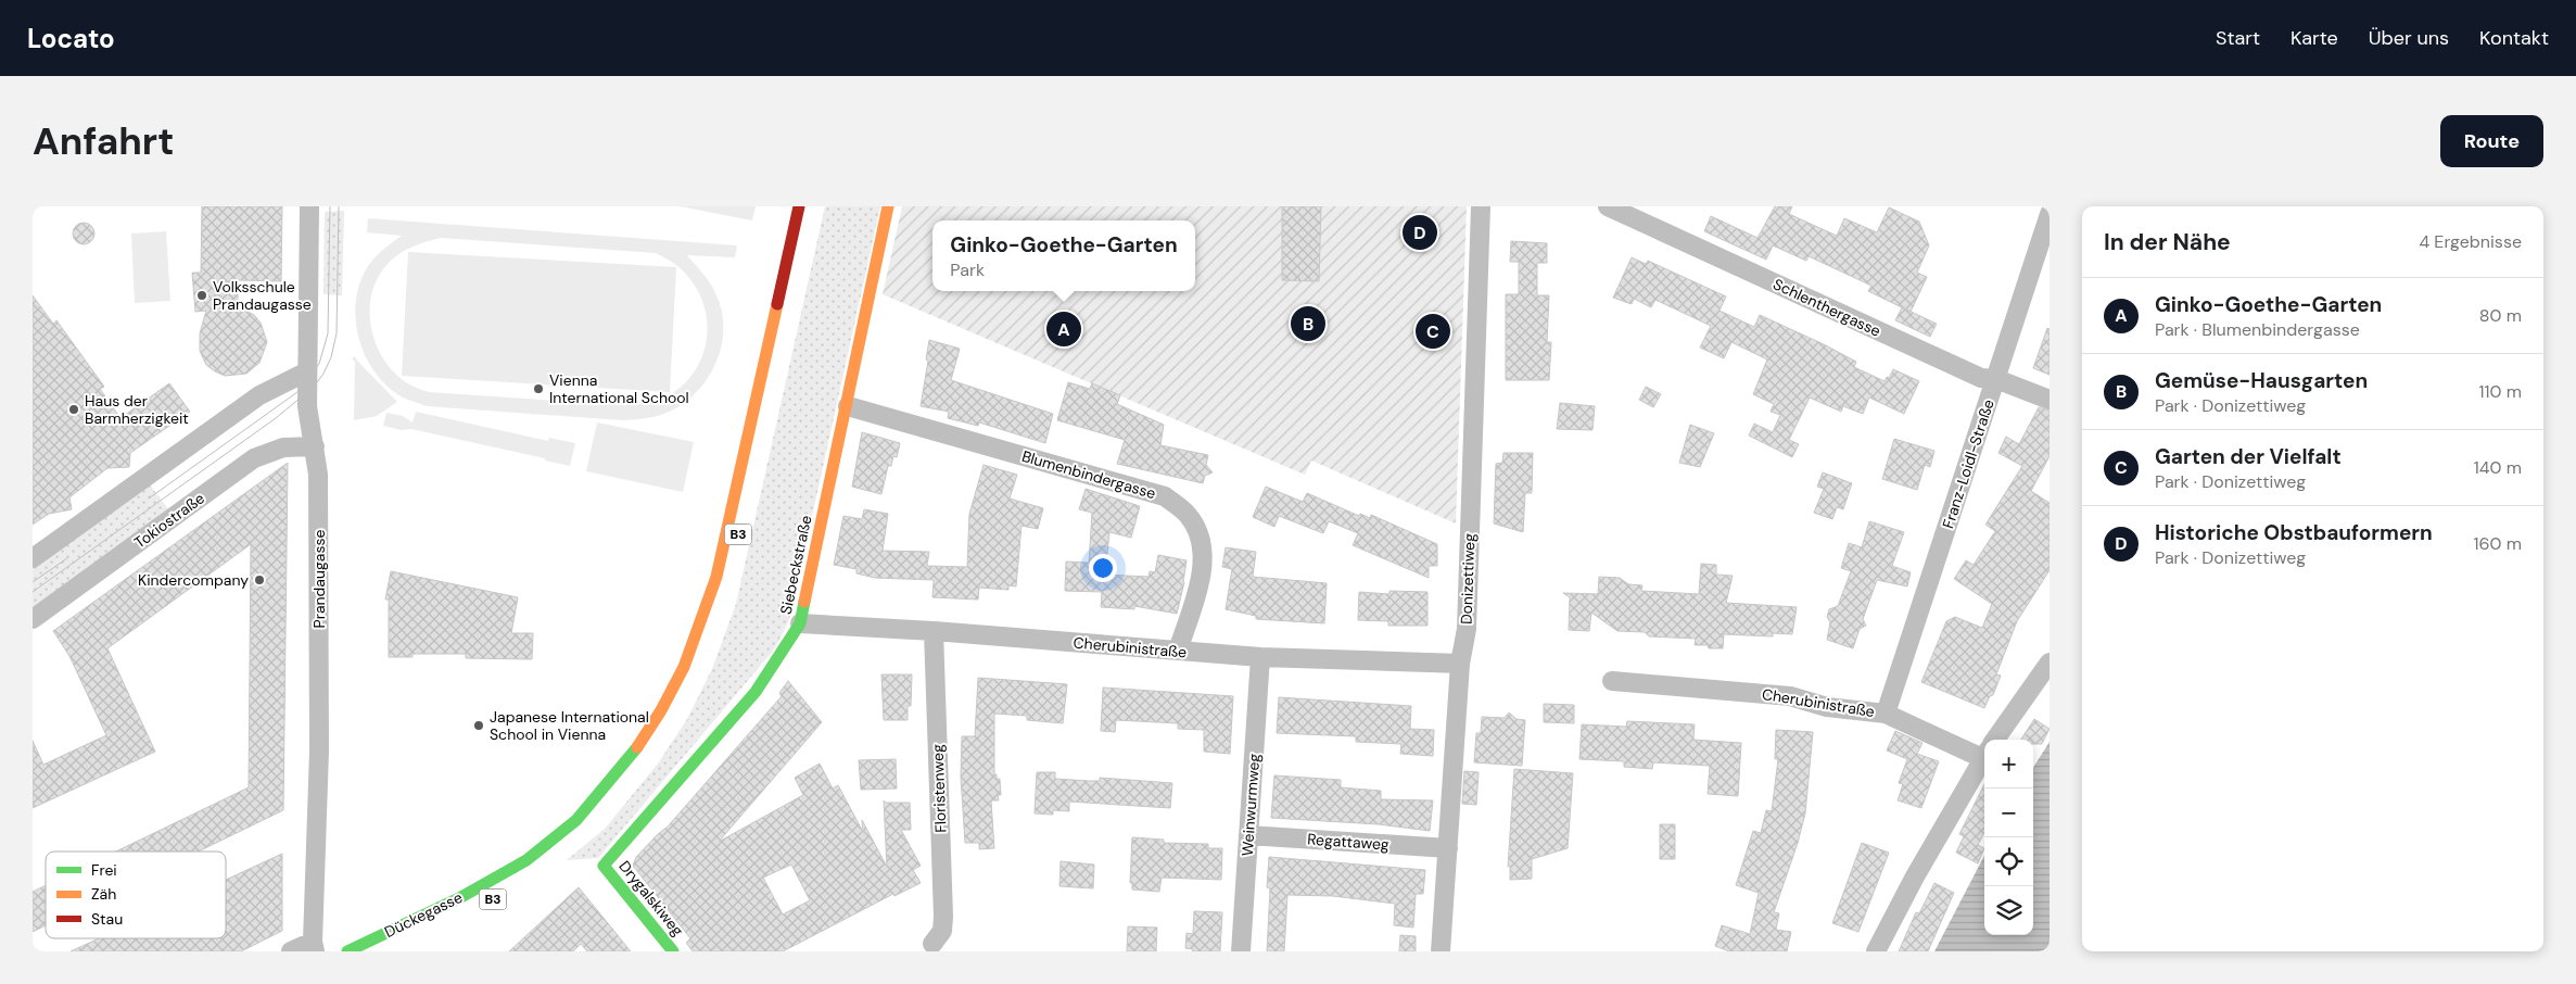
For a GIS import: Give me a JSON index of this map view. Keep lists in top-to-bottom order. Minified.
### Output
{"streets":{"main road":["B3","Siebeckstraße","Drygalskiweg","Dückegasse"],"street":["Schlenthergasse","Franz-Loidl-Straße","Blumenbindergasse","Tokiostraße","Prandaugasse","Donizettiweg","Cherubinistraße","Floristenweg","Weinwurmweg","Regattaweg"]},"crossings":[["Schlenthergasse","Franz-Loidl-Straße"],["Franz-Loidl-Straße","Cherubinistraße"],["Blumenbindergasse","Siebeckstraße"],["Blumenbindergasse","Cherubinistraße"],["Tokiostraße","Prandaugasse"],["B3","Dückegasse"],["Siebeckstraße","Cherubinistraße"],["Siebeckstraße","Drygalskiweg"],["Donizettiweg","Cherubinistraße"],["Donizettiweg","Regattaweg"],["Cherubinistraße","Floristenweg"],["Cherubinistraße","Weinwurmweg"],["Weinwurmweg","Regattaweg"]],"places":["Volksschule Prandaugasse","Vienna International School","Haus der Barmherzigkeit","Kindercompany","Japanese International School in Vienna"],"legend":["Frei","Zäh","Stau"],"page":{"header":"Locato","nav":["Start","Karte","Über uns","Kontakt"],"buttons":"Route","title":"Anfahrt","heading":["In der Nähe","4 Ergebnisse"],"pins":["D","B","A","C"],"popup":["Ginko-Goethe-Garten","Park"],"list":[{"mark":"A","name":"Ginko-Goethe-Garten","note":"Park · Blumenbindergasse","value":"80 m"},{"mark":"B","name":"Gemüse-Hausgarten","note":"Park · Donizettiweg","value":"110 m"},{"mark":"C","name":"Garten der Vielfalt","note":"Park · Donizettiweg","value":"140 m"},{"mark":"D","name":"Historiche Obstbauformern","note":"Park · Donizettiweg","value":"160 m"}],"map_buttons":["+","−"]}}
